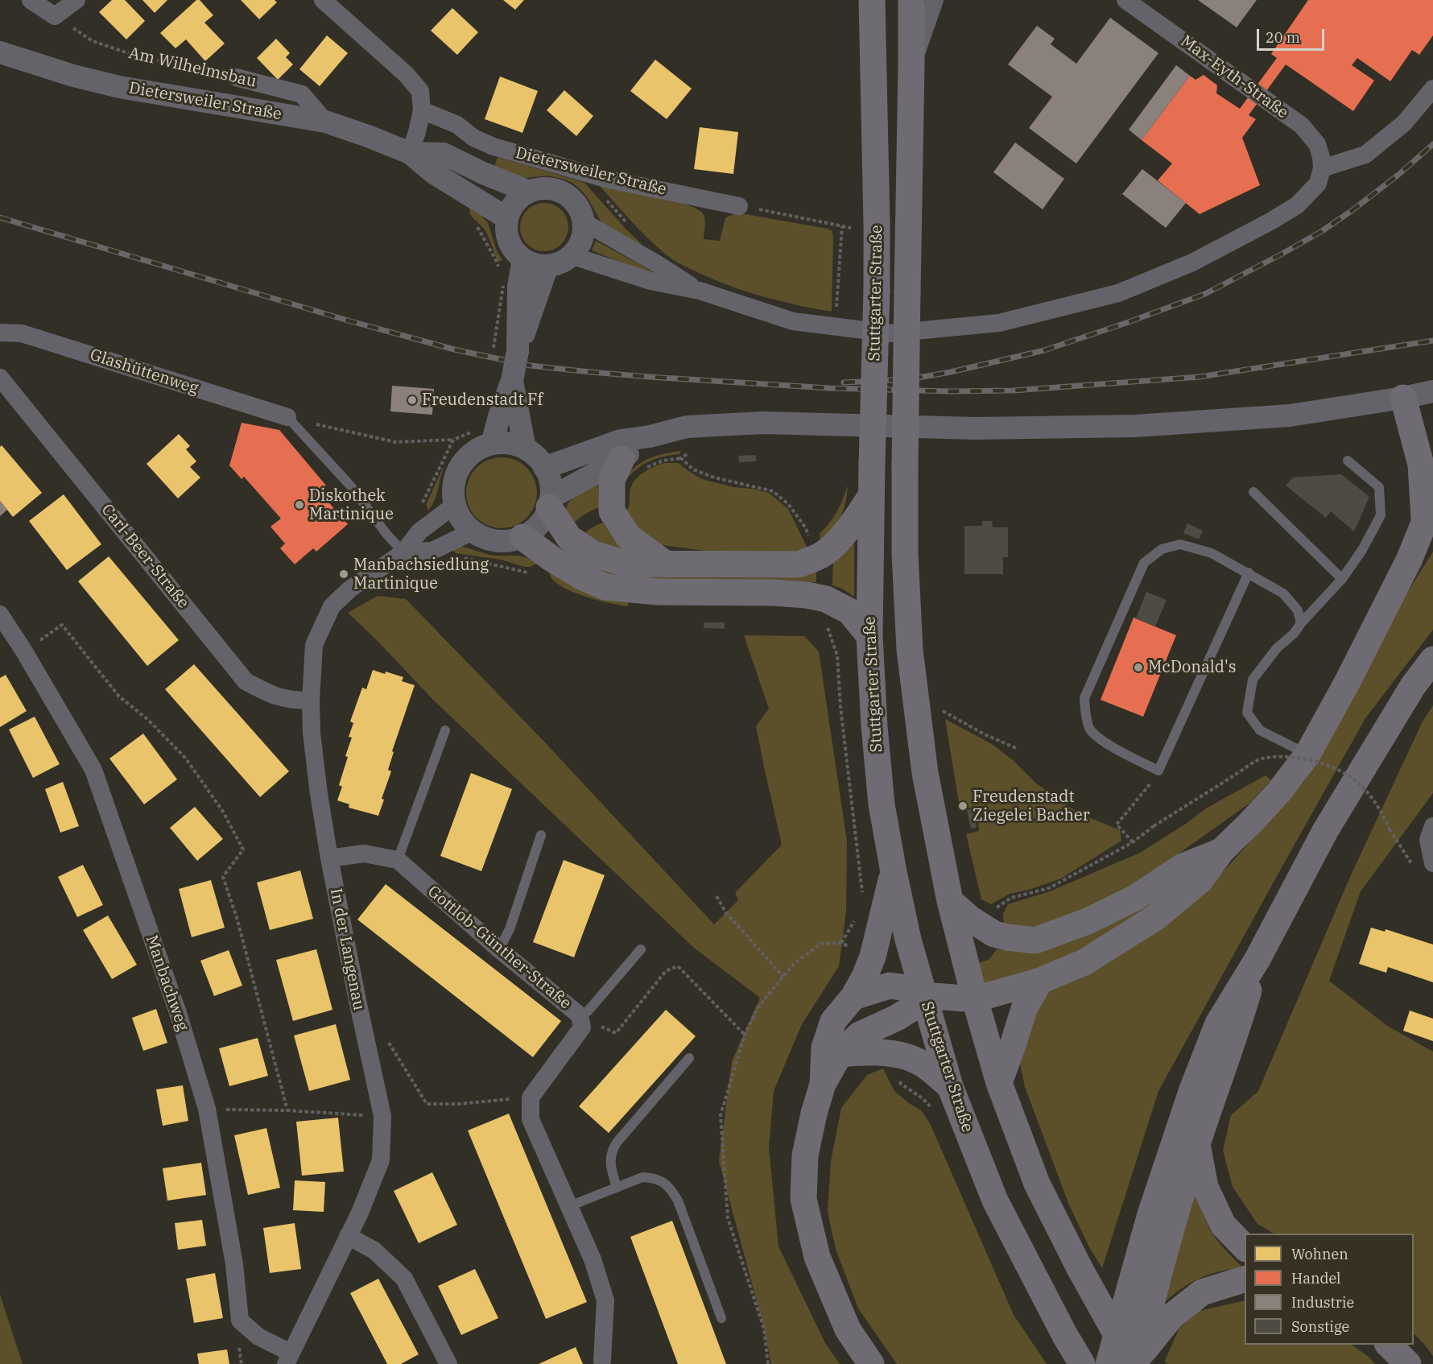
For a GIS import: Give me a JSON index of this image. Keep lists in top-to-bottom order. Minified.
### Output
{"streets":{"main road":["Stuttgarter Straße"],"street":["Am Wilhelmsbau","Max-Eyth-Straße","Dietersweiler Straße","Glashüttenweg","Carl-Beer-Straße","Gottlob-Günther-Straße","In der Langenau","Manbachweg"]},"crossings":[["Am Wilhelmsbau","Dietersweiler Straße"],["Carl-Beer-Straße","In der Langenau"],["In der Langenau","Manbachweg"]],"places":["Freudenstadt Ff","Diskothek Martinique","Manbachsiedlung Martinique","McDonald's","Freudenstadt Ziegelei Bacher"],"legend":["Wohnen","Handel","Industrie","Sonstige"],"scale_bar":"20 m"}
